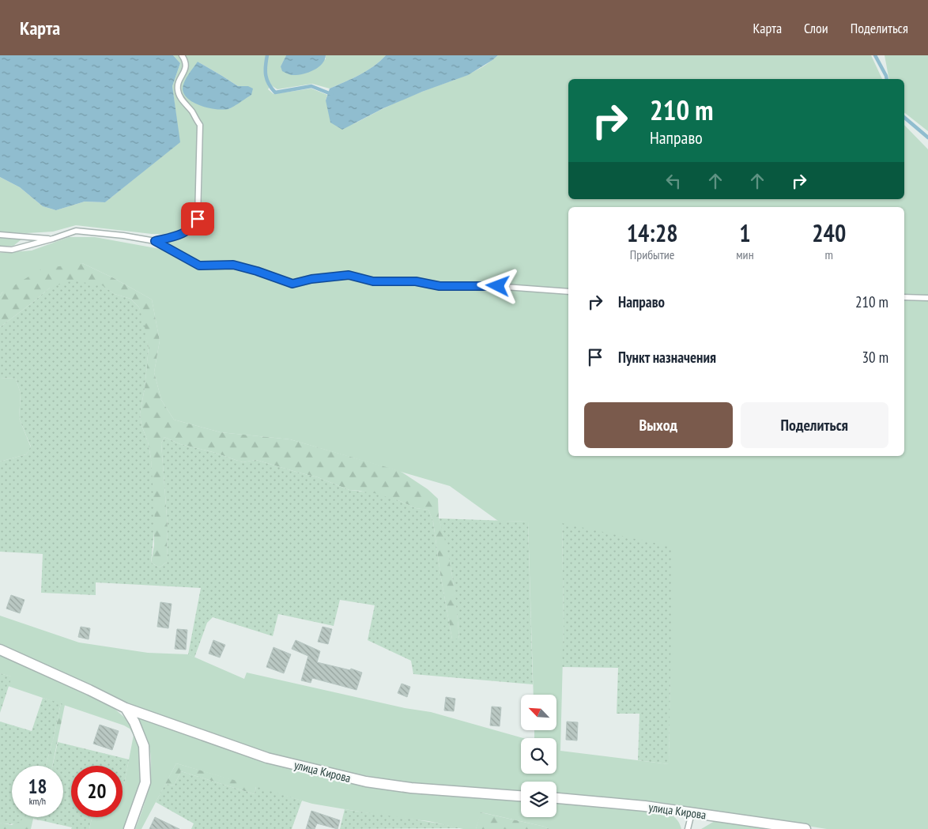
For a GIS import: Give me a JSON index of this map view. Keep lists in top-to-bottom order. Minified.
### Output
{"streets":{"street":["улица Кирова"]},"north":"top left","page":{"header":"Карта","nav":["Карта","Слои","Поделиться"],"turn":["210 m","Направо"],"eta":["14:28","Прибытие","1","мин","240","m"],"list":[{"name":"Направо","value":"210 m"},{"name":"Пункт назначения","value":"30 m"}],"buttons":["Выход","Поделиться"],"speed":"18 km/h","limit":"20"}}
